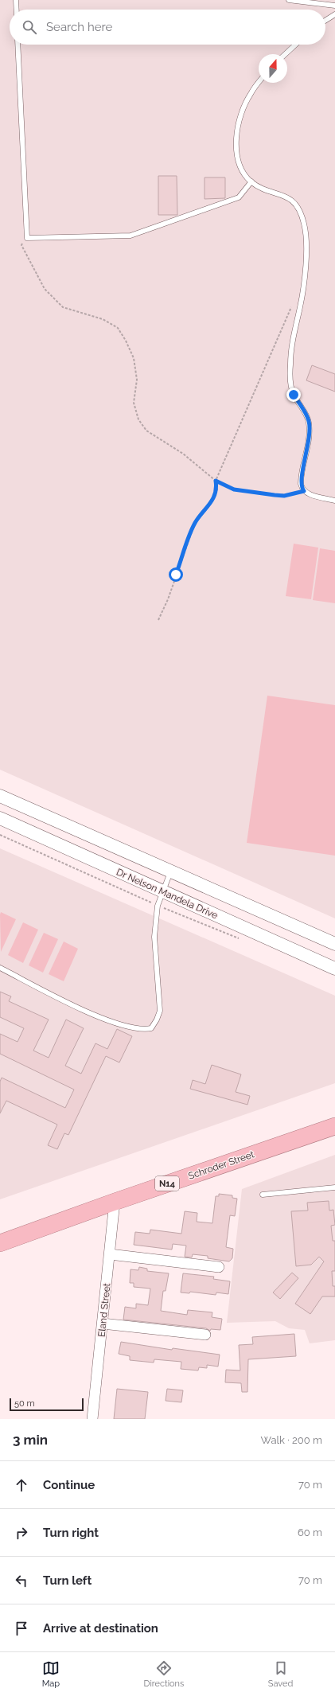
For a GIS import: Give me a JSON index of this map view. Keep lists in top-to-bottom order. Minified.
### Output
{"streets":{"highway":["Schroder Street","N14"],"street":["Dr Nelson Mandela Drive","Eland Street"]},"crossings":[["Schroder Street","Eland Street"]],"scale_bar":"50 m","north":"top","page":{"search":"Search here","scale":"50 m","heading":["3 min","Walk · 200 m"],"list":[["Continue","70 m"],["Turn right","60 m"],["Turn left","70 m"],"Arrive at destination"],"nav":["Map","Directions","Saved"]}}
